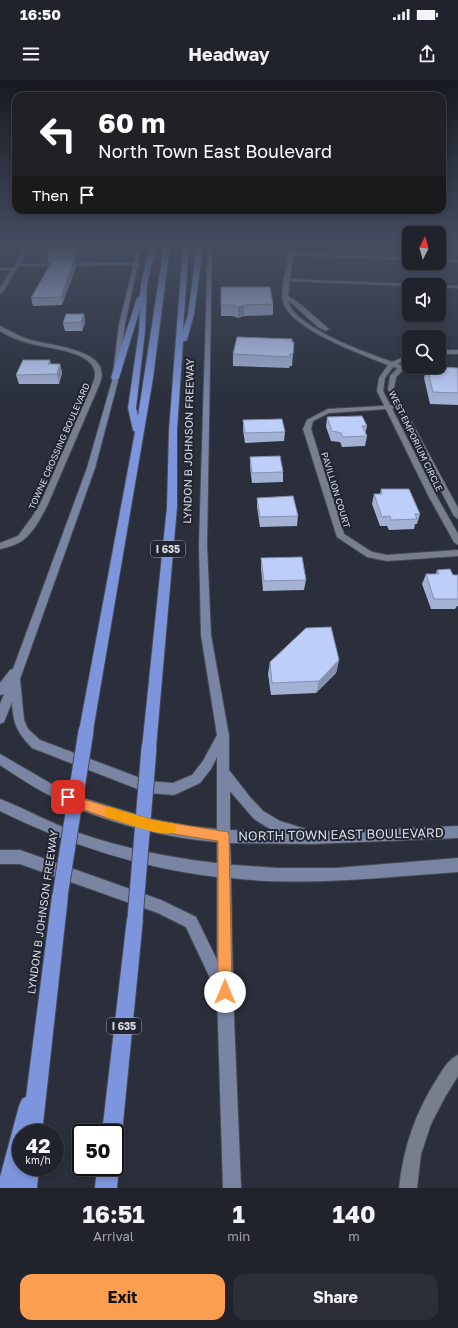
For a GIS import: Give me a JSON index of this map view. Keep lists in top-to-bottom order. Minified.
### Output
{"streets":{"highway":["LYNDON B JOHNSON FREEWAY","I 635"],"main road":["NORTH TOWN EAST BOULEVARD"],"street":["WEST EMPORIUM CIRCLE","TOWNE CROSSING BOULEVARD","PAVILLION COURT"]},"crossings":[["LYNDON B JOHNSON FREEWAY","NORTH TOWN EAST BOULEVARD"],["WEST EMPORIUM CIRCLE","PAVILLION COURT"]],"north":"top","page":{"status":"16:50","header":"Headway","turn":["60 m","North Town East Boulevard"],"then":"Then","speed":"42 km/h","limit":"50","eta":["16:51","Arrival","1","min","140","m"],"buttons":["Exit","Share"]}}
